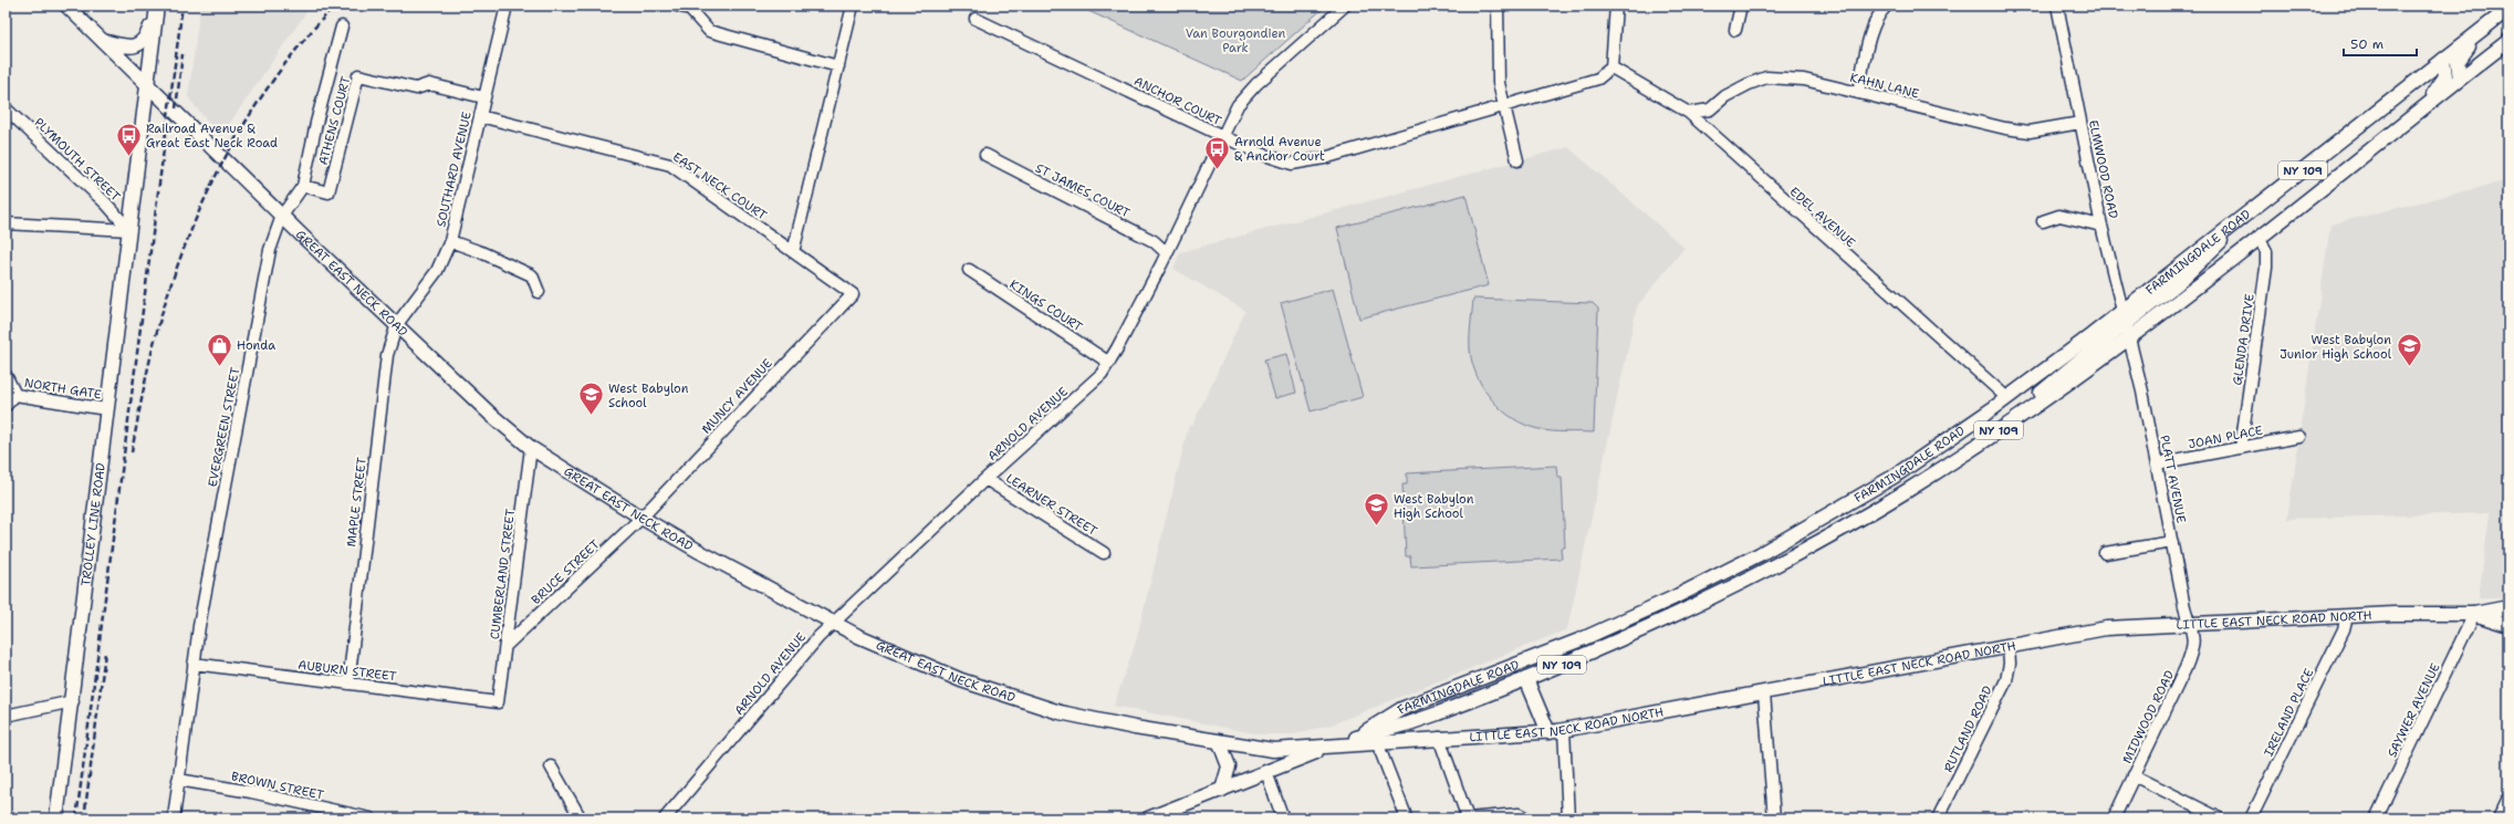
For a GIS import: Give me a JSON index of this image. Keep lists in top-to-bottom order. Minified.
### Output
{"streets":{"main road":["NY 109","FARMINGDALE ROAD","GREAT EAST NECK ROAD","TROLLEY LINE ROAD","LITTLE EAST NECK ROAD NORTH"],"street":["KAHN LANE","ANCHOR COURT","ATHENS COURT","PLYMOUTH STREET","SOUTHARD AVENUE","ELMWOOD ROAD","EAST NECK COURT","ST JAMES COURT","EDEL AVENUE","KINGS COURT","GLENDA DRIVE","NORTH GATE","MUNCY AVENUE","ARNOLD AVENUE","EVERGREEN STREET","JOAN PLACE","PLATT AVENUE","MAPLE STREET","LEARNER STREET","BRUCE STREET","CUMBERLAND STREET","AUBURN STREET","SAYWER AVENUE","IRELAND PLACE","MIDWOOD ROAD","RUTLAND ROAD","BROWN STREET"]},"crossings":[["KAHN LANE","ELMWOOD ROAD"],["KAHN LANE","EDEL AVENUE"],["ANCHOR COURT","EDEL AVENUE"],["ANCHOR COURT","ARNOLD AVENUE"],["ATHENS COURT","SOUTHARD AVENUE"],["ATHENS COURT","EVERGREEN STREET"],["PLYMOUTH STREET","TROLLEY LINE ROAD"],["SOUTHARD AVENUE","EAST NECK COURT"],["SOUTHARD AVENUE","GREAT EAST NECK ROAD"],["SOUTHARD AVENUE","MAPLE STREET"],["ELMWOOD ROAD","FARMINGDALE ROAD"],["ELMWOOD ROAD","PLATT AVENUE"],["NY 109","FARMINGDALE ROAD"],["NY 109","GREAT EAST NECK ROAD"],["NY 109","LITTLE EAST NECK ROAD NORTH"],["EAST NECK COURT","MUNCY AVENUE"],["ST JAMES COURT","ARNOLD AVENUE"],["EDEL AVENUE","FARMINGDALE ROAD"],["FARMINGDALE ROAD","GREAT EAST NECK ROAD"],["FARMINGDALE ROAD","GLENDA DRIVE"],["FARMINGDALE ROAD","PLATT AVENUE"],["FARMINGDALE ROAD","LITTLE EAST NECK ROAD NORTH"],["GREAT EAST NECK ROAD","MUNCY AVENUE"],["GREAT EAST NECK ROAD","ARNOLD AVENUE"],["GREAT EAST NECK ROAD","EVERGREEN STREET"],["GREAT EAST NECK ROAD","MAPLE STREET"],["GREAT EAST NECK ROAD","TROLLEY LINE ROAD"],["GREAT EAST NECK ROAD","BRUCE STREET"],["GREAT EAST NECK ROAD","CUMBERLAND STREET"],["GREAT EAST NECK ROAD","LITTLE EAST NECK ROAD NORTH"],["KINGS COURT","ARNOLD AVENUE"],["GLENDA DRIVE","JOAN PLACE"],["NORTH GATE","TROLLEY LINE ROAD"],["MUNCY AVENUE","BRUCE STREET"],["ARNOLD AVENUE","LEARNER STREET"],["EVERGREEN STREET","AUBURN STREET"],["EVERGREEN STREET","BROWN STREET"],["JOAN PLACE","PLATT AVENUE"],["PLATT AVENUE","LITTLE EAST NECK ROAD NORTH"],["PLATT AVENUE","MIDWOOD ROAD"],["MAPLE STREET","AUBURN STREET"],["BRUCE STREET","CUMBERLAND STREET"],["CUMBERLAND STREET","AUBURN STREET"],["LITTLE EAST NECK ROAD NORTH","SAYWER AVENUE"],["LITTLE EAST NECK ROAD NORTH","IRELAND PLACE"],["LITTLE EAST NECK ROAD NORTH","MIDWOOD ROAD"],["LITTLE EAST NECK ROAD NORTH","RUTLAND ROAD"]],"parks":["Van Bourgondien Park"],"places":{"bus stop":["Railroad Avenue & Great East Neck Road","Arnold Avenue & Anchor Court"],"shop":["Honda"],"school or university":["West Babylon Junior High School","West Babylon School","West Babylon High School"]},"scale_bar":"50 m"}
